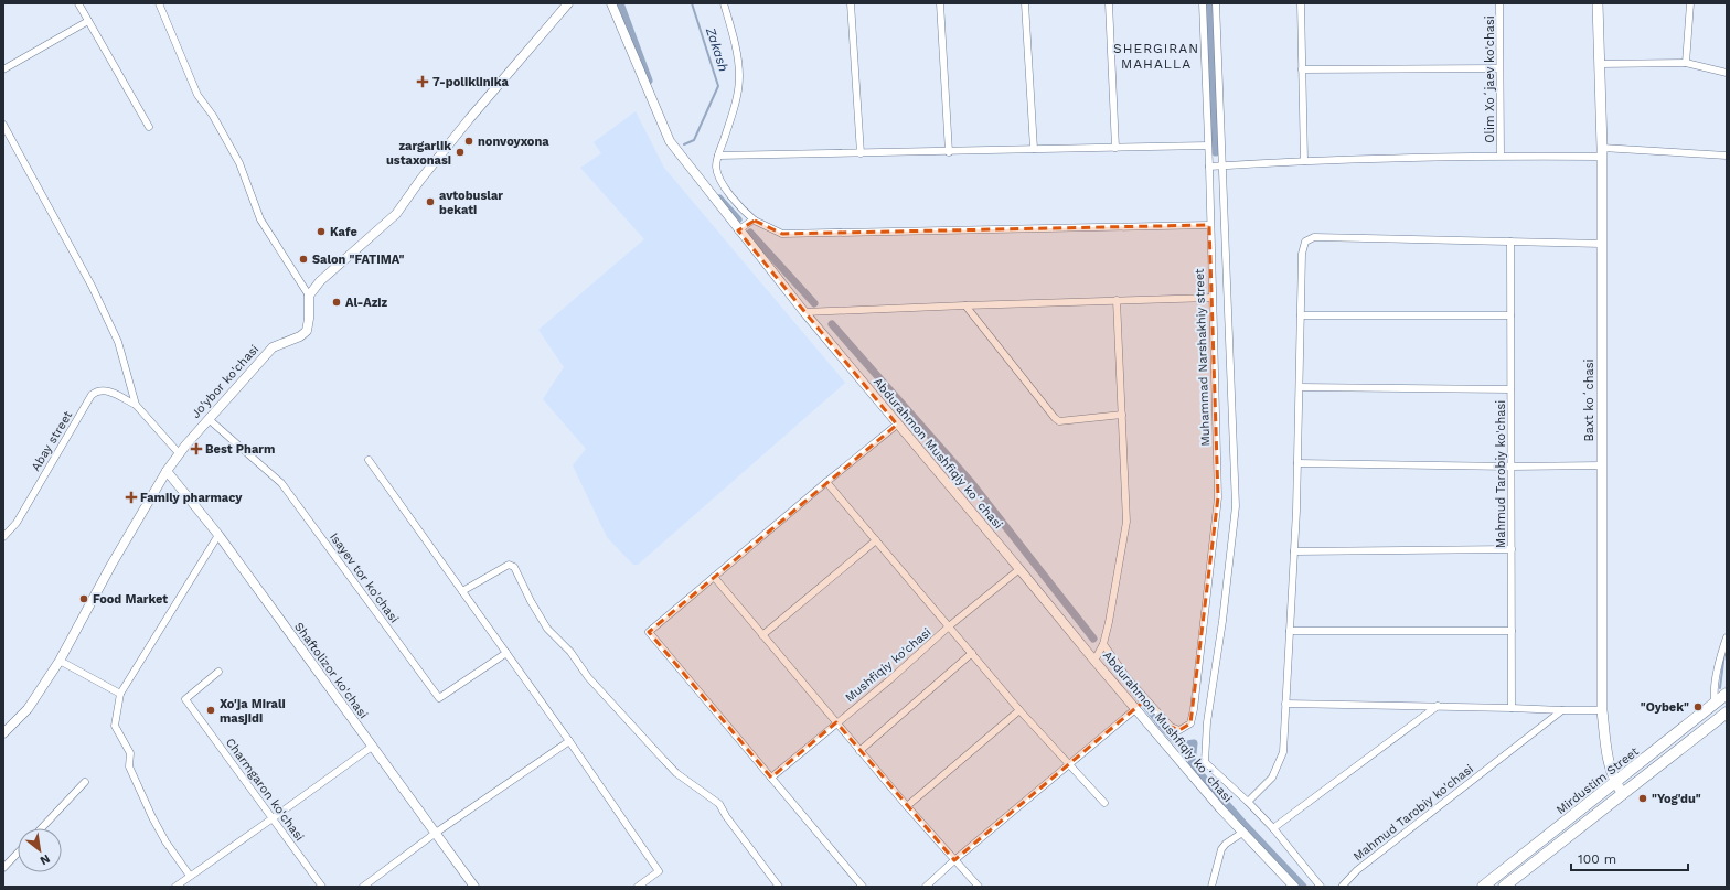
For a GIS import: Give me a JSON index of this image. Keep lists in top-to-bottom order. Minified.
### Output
{"streets":{"main road":["Baxt koʻchasi","Mirdustim Street"],"street":["Olim Xoʻjaev ko'chasi","Muhammad Narshakhiy street","Jo'ybor ko'chasi","Abay street","Abdurahmon Mushfiqiy koʻchasi","Mahmud Tarobiy ko'chasi","Isayev tor ko'chasi","Mushfiqiy ko'chasi","Shaftolizor ko'chasi","Charmgaron ko'chasi"]},"crossings":[["Jo'ybor ko'chasi","Isayev tor ko'chasi"],["Jo'ybor ko'chasi","Shaftolizor ko'chasi"],["Baxt koʻchasi","Mirdustim Street"],["Abdurahmon Mushfiqiy koʻchasi","Mushfiqiy ko'chasi"]],"districts":["SHERGIRAN MAHALLA"],"water":["Zakash"],"places":{"health":["7-poliklinika","Best Pharm","Family pharmacy"],"other":["nonvoyxona","zargarlik ustaxonasi","avtobuslar bekati","Kafe","Salon \"FATIMA\"","Al-Aziz","Food Market","\"Oybek\"","Xo'ja Mirali masjidi","\"Yog'du\""]},"scale_bar":"100 m","north":"bottom right"}
